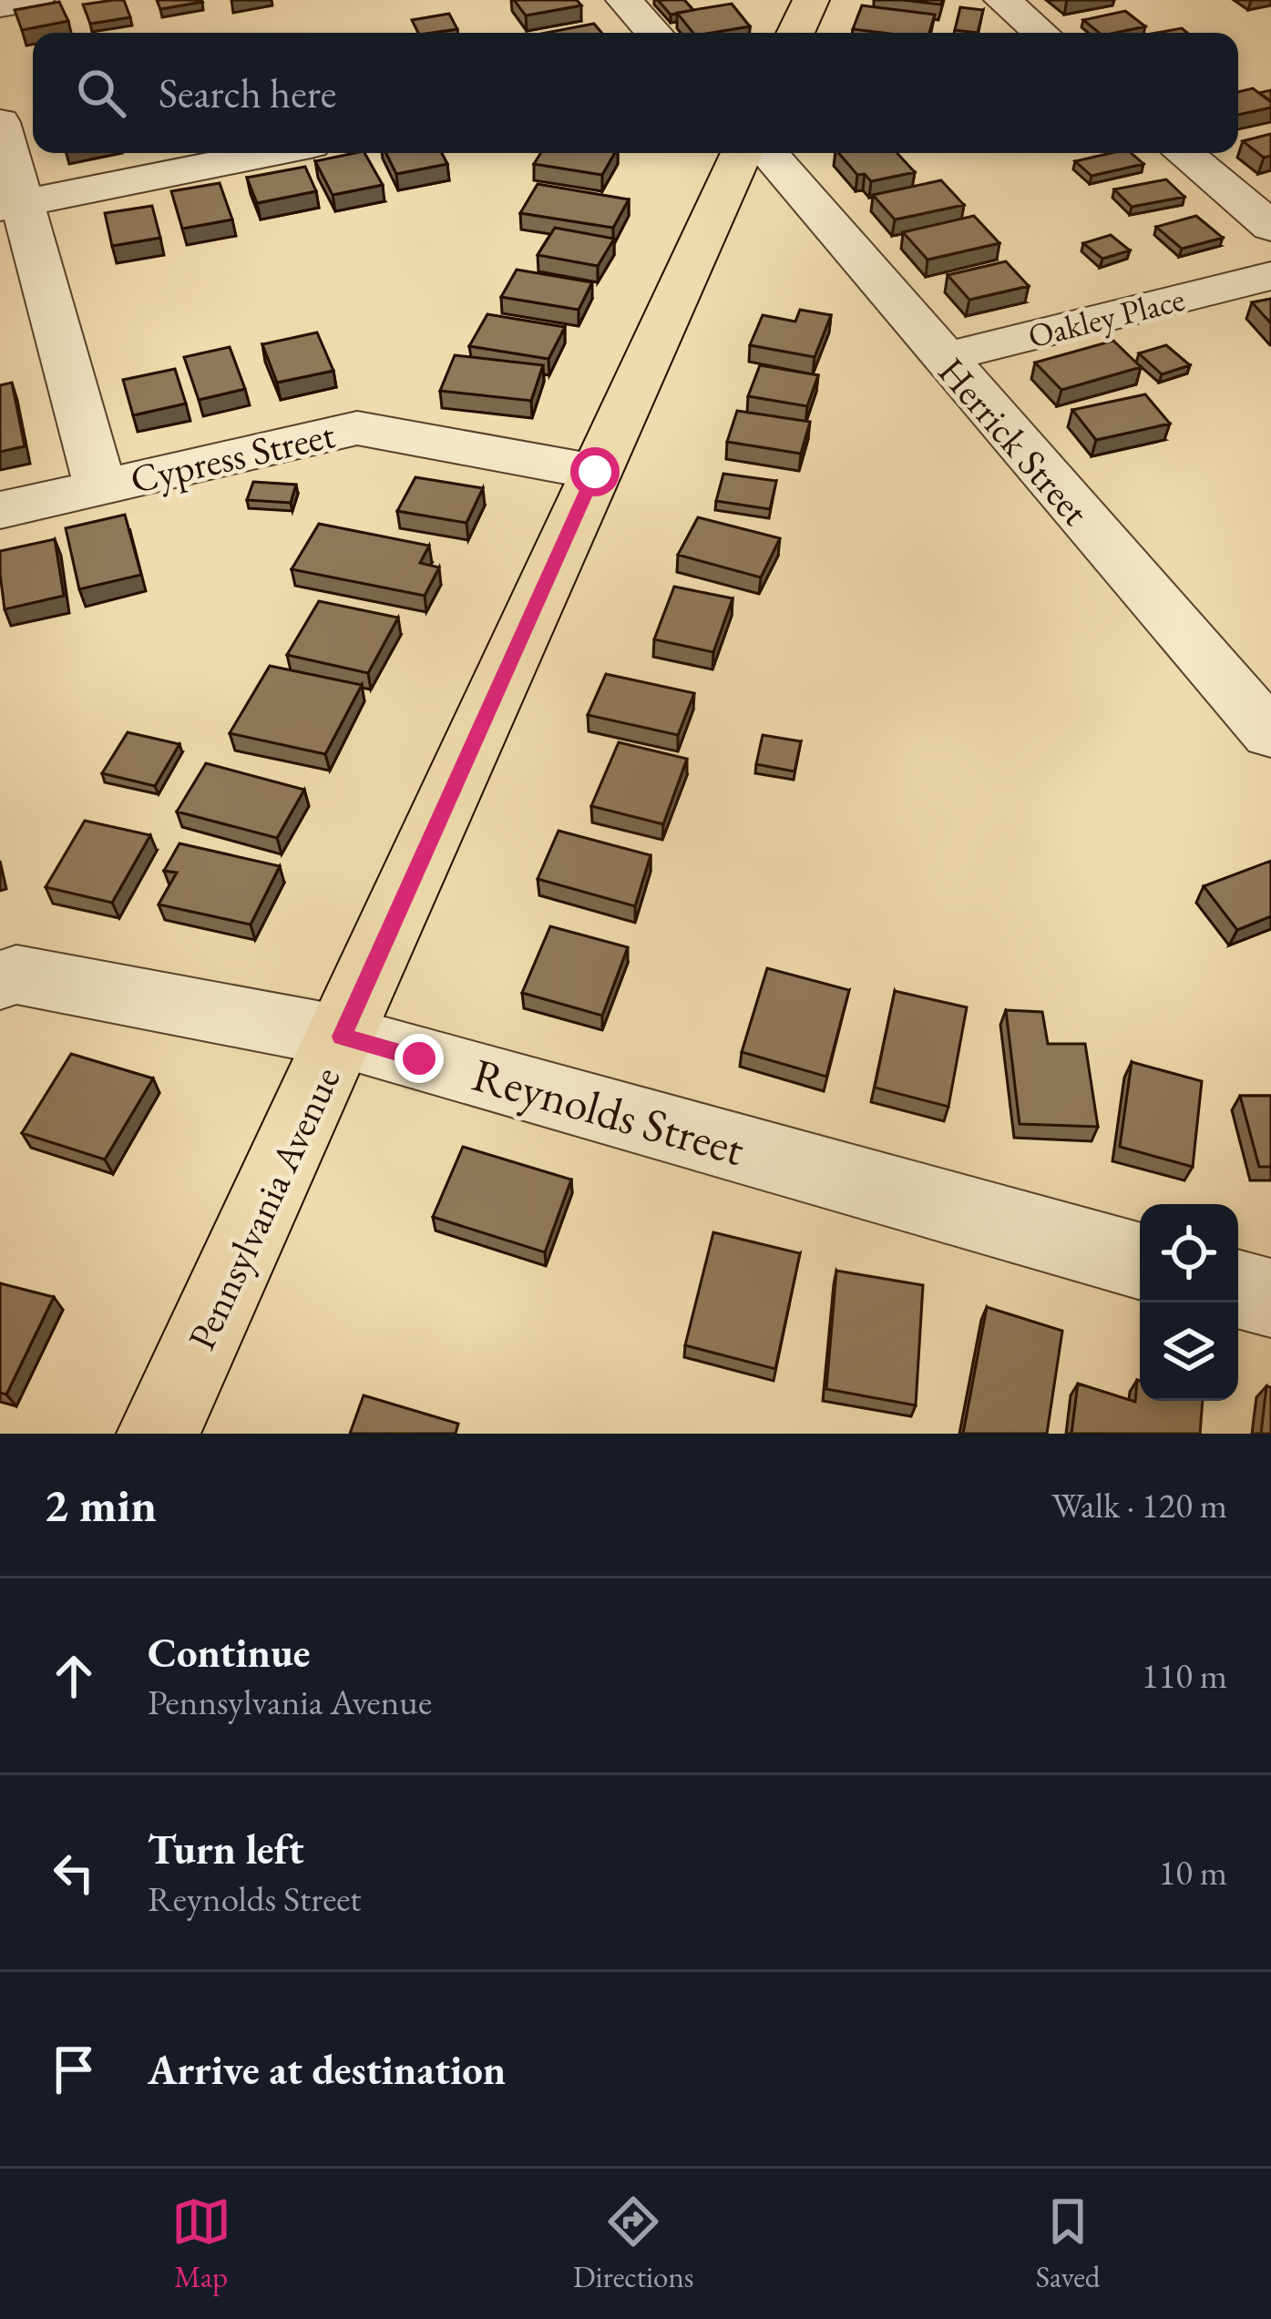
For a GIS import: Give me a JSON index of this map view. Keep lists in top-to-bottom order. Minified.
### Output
{"streets":{"main road":["Pennsylvania Avenue"],"street":["Oakley Place","Herrick Street","Cypress Street","Reynolds Street"]},"crossings":[["Oakley Place","Herrick Street"],["Cypress Street","Pennsylvania Avenue"],["Reynolds Street","Pennsylvania Avenue"]],"page":{"search":"Search here","heading":["2 min","Walk · 120 m"],"list":[["Continue","Pennsylvania Avenue","110 m"],["Turn left","Reynolds Street","10 m"],"Arrive at destination"],"nav":["Map","Directions","Saved"]}}
